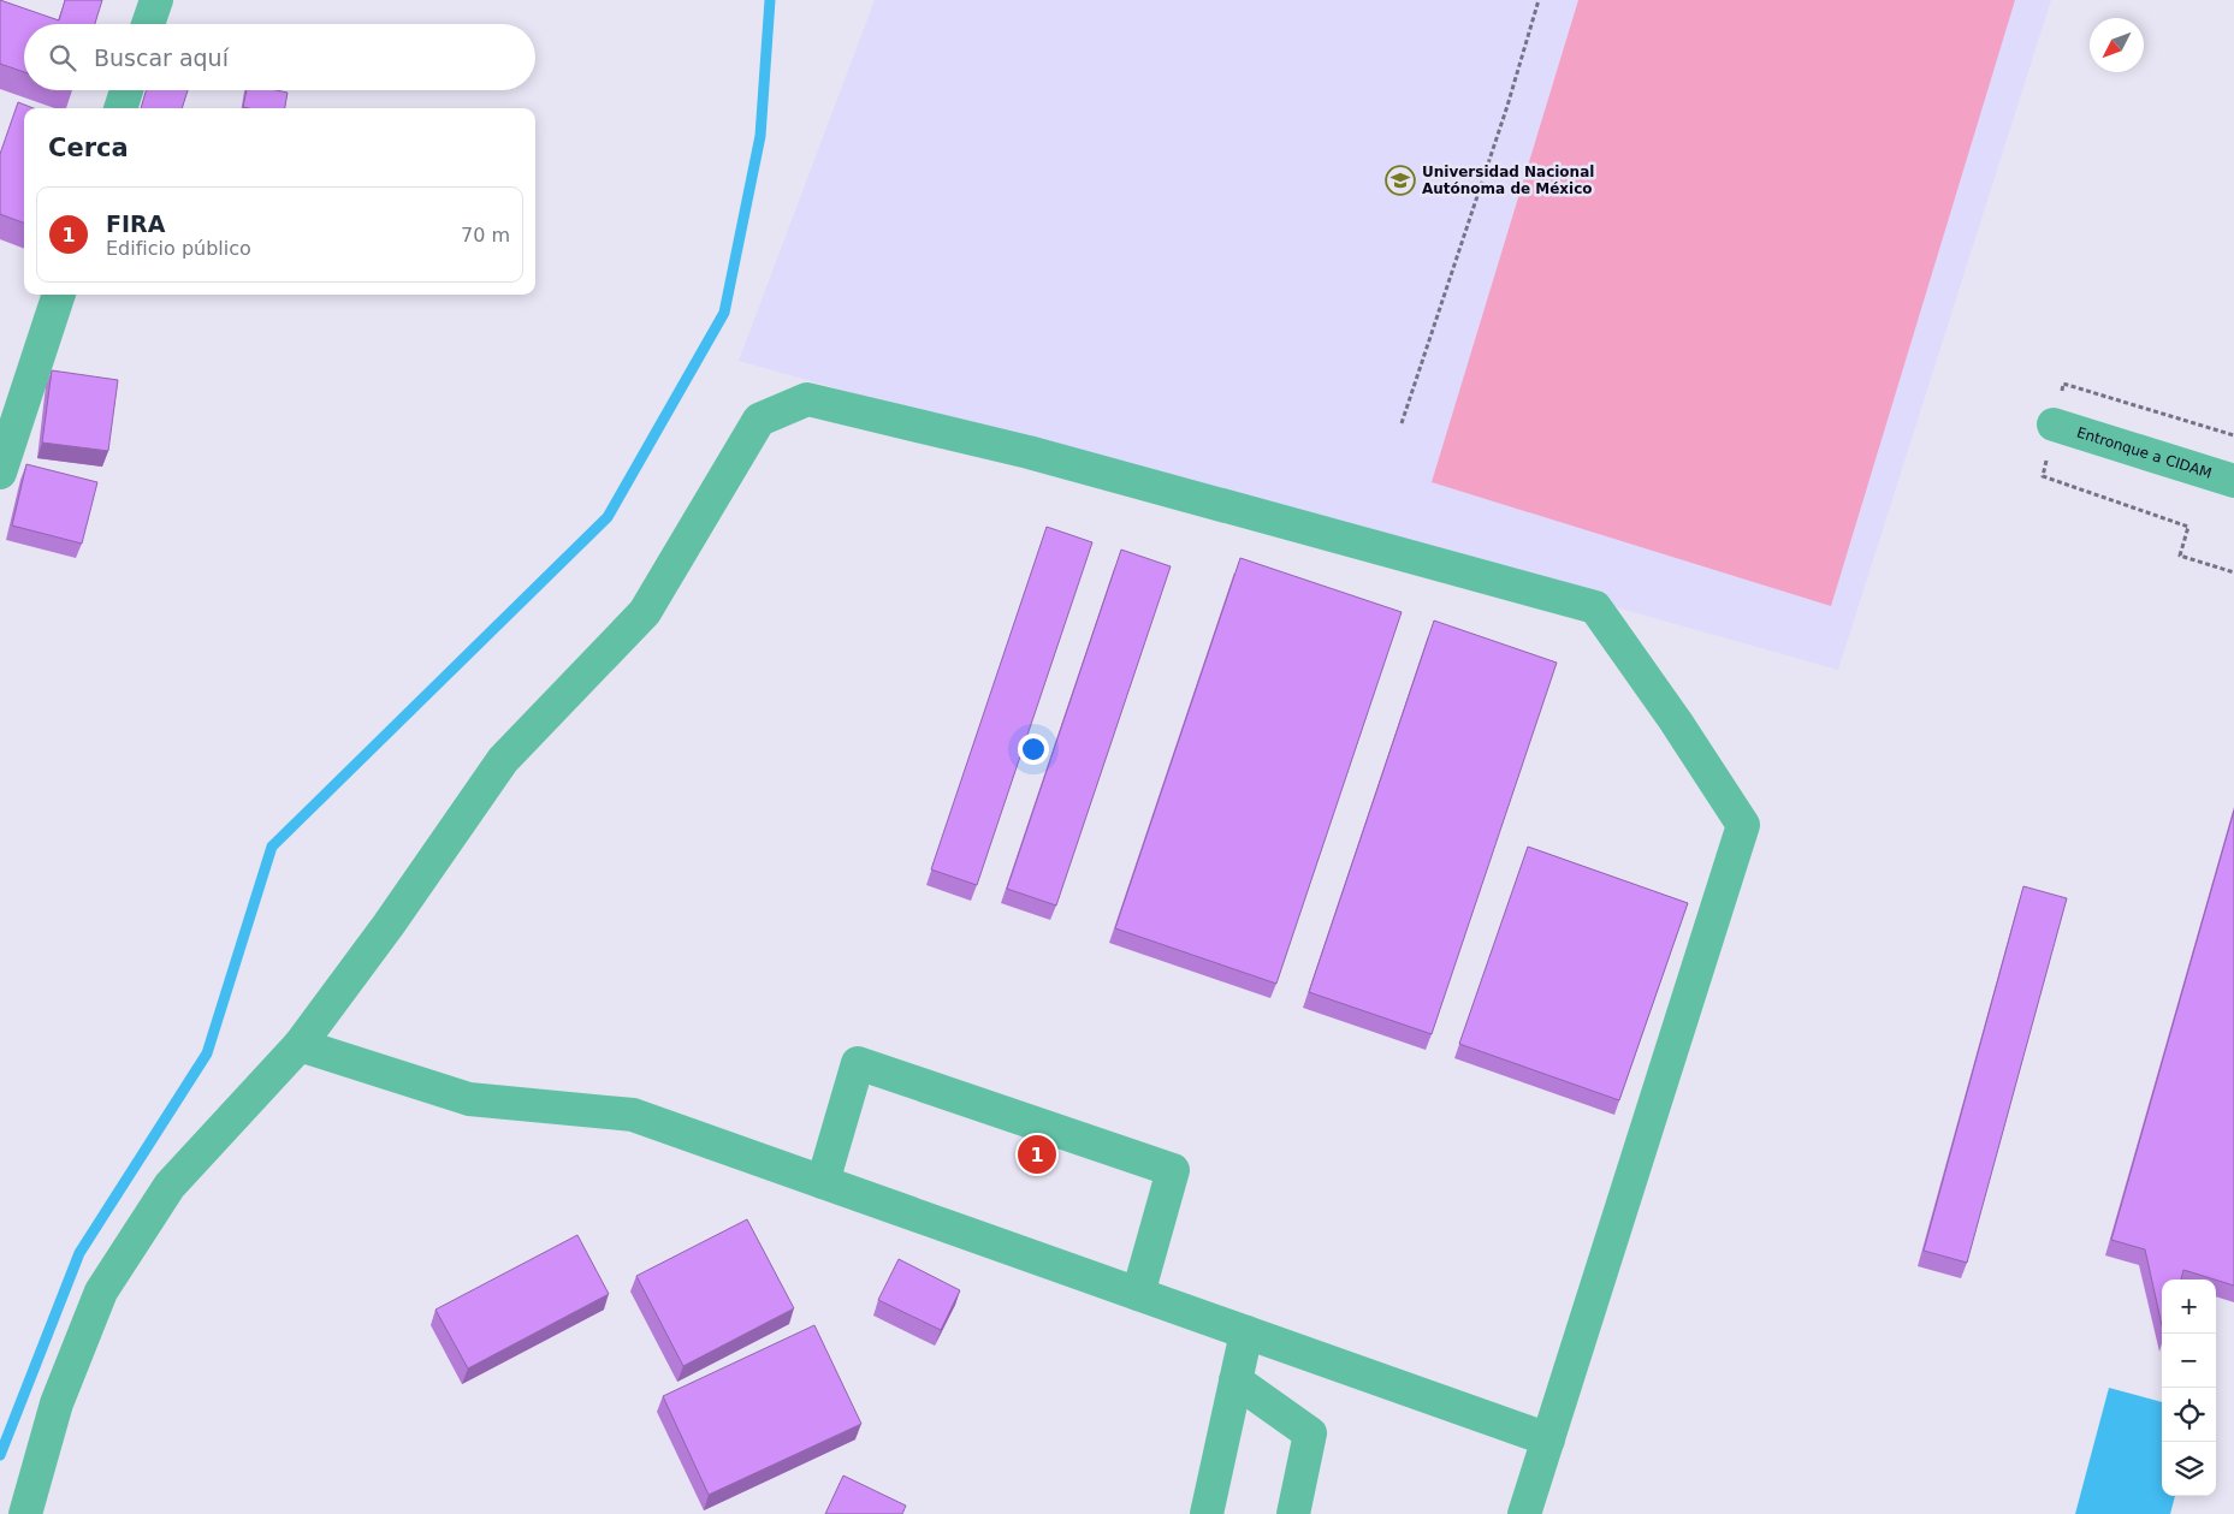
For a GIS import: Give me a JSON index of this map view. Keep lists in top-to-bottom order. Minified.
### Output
{"streets":{"street":["Entronque a CIDAM"]},"places":{"school or university":["Universidad Nacional Autónoma de México"]},"north":"bottom left","page":{"search":"Buscar aquí","heading":"Cerca","list":[{"mark":"1","name":"FIRA","note":"Edificio público","value":"70 m"}],"pins":"1","map_buttons":["+","−"]}}
